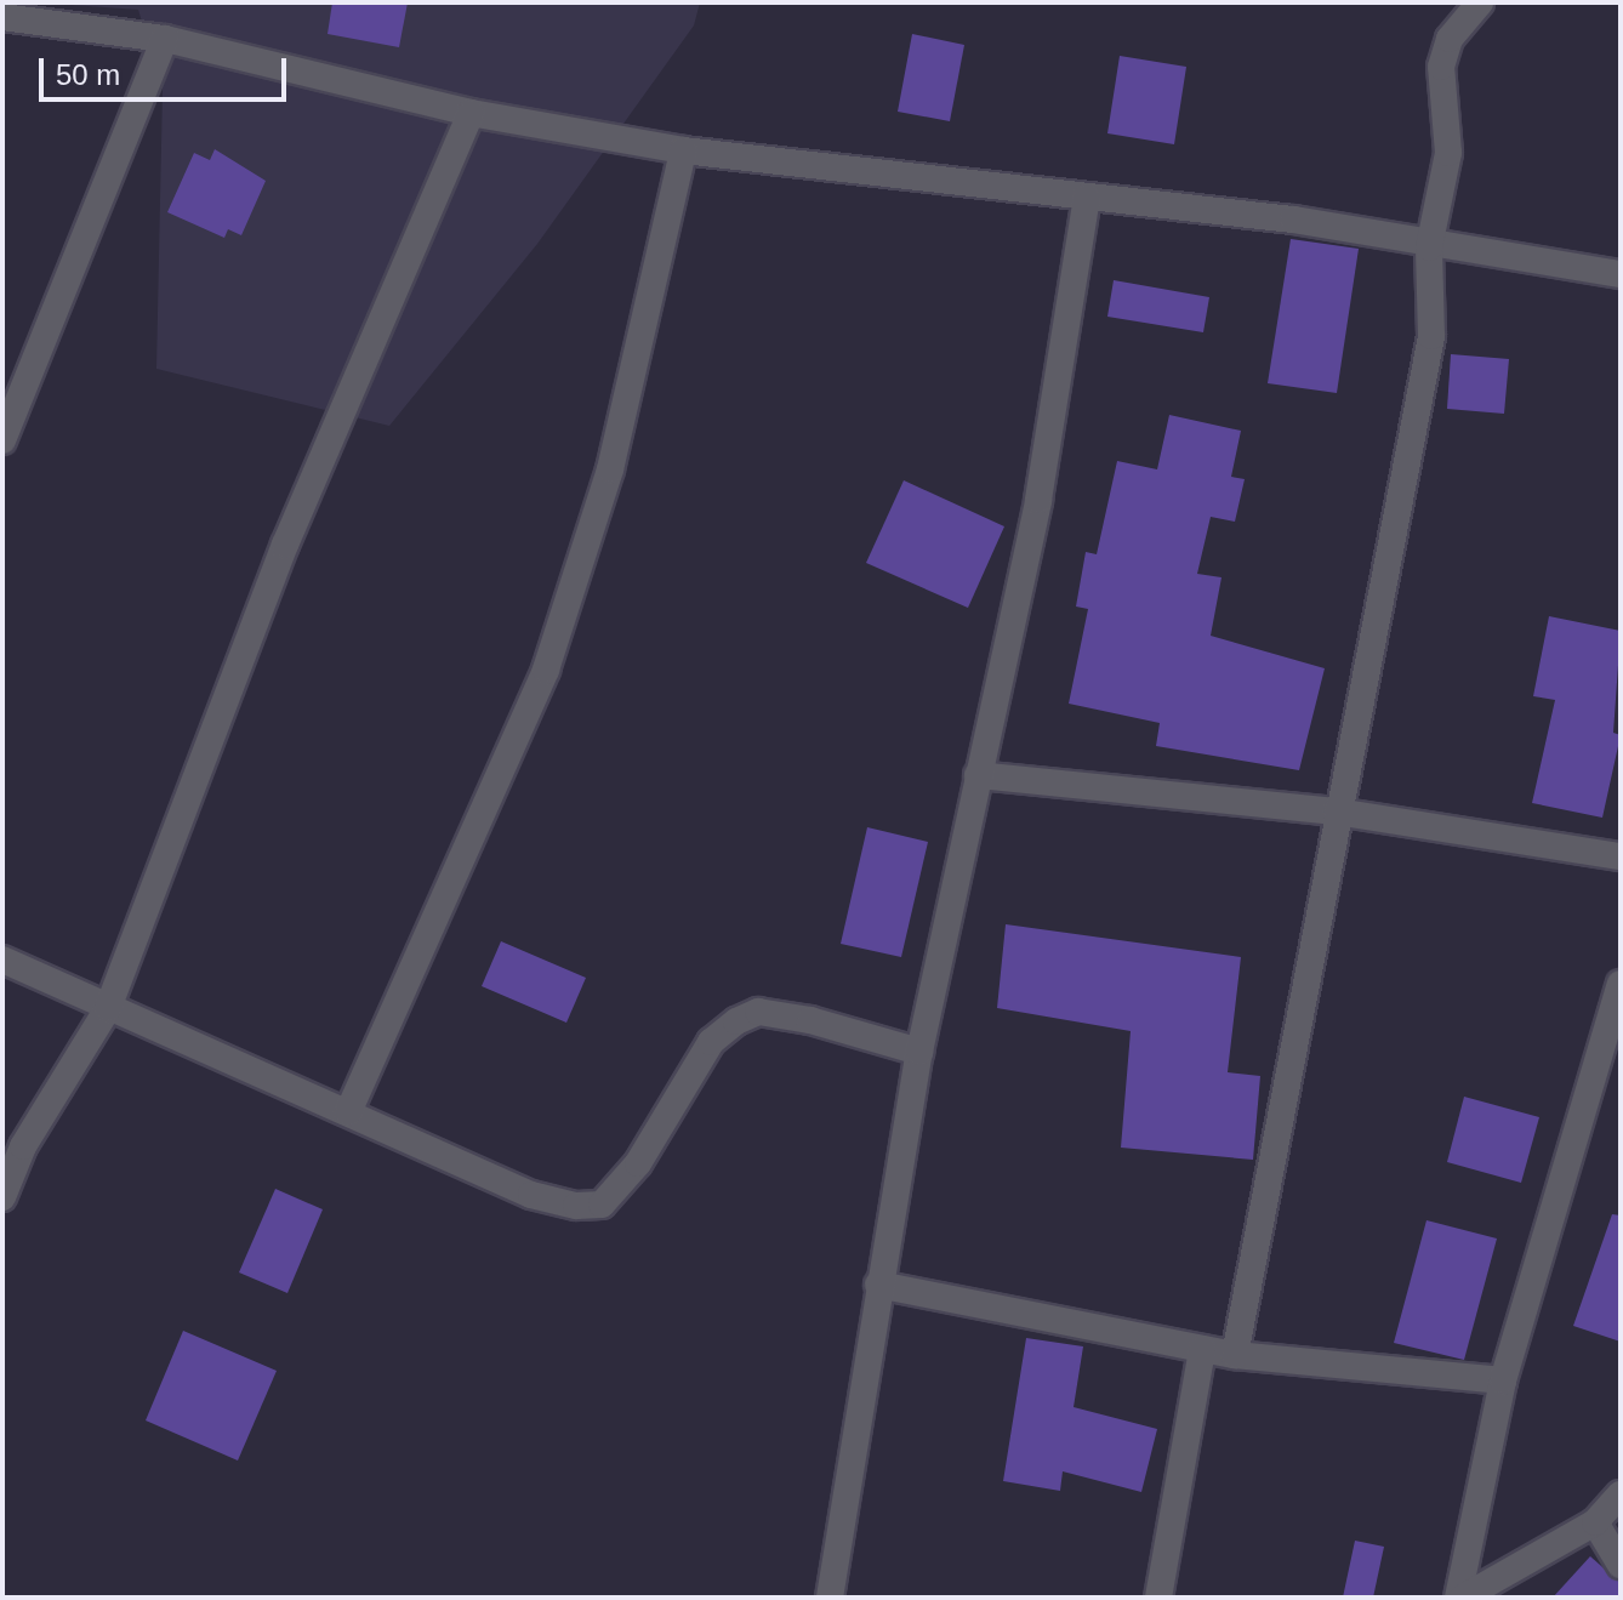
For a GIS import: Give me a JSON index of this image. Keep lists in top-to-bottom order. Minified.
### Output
{"scale_bar":"50 m"}
